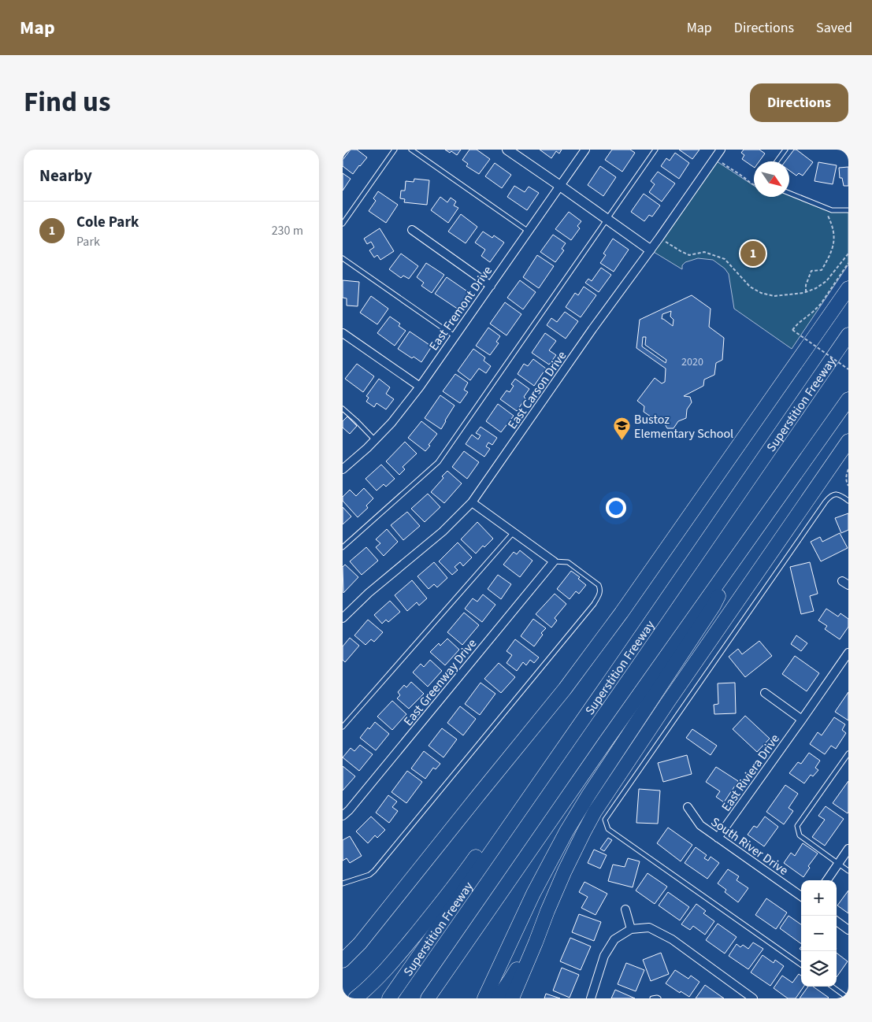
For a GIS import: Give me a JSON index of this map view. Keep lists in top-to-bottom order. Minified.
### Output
{"streets":{"highway":["Superstition Freeway"],"street":["East Fremont Drive","East Carson Drive","East Greenway Drive","East Riviera Drive","South River Drive"]},"crossings":[["East Riviera Drive","South River Drive"]],"places":{"school or university":["Bustoz Elementary School"]},"house_numbers":["2020"],"north":"bottom right","page":{"header":"Map","nav":["Map","Directions","Saved"],"title":"Find us","buttons":"Directions","heading":"Nearby","list":[{"mark":"1","name":"Cole Park","note":"Park","value":"230 m"}],"pins":"1","map_buttons":["+","−"]}}
